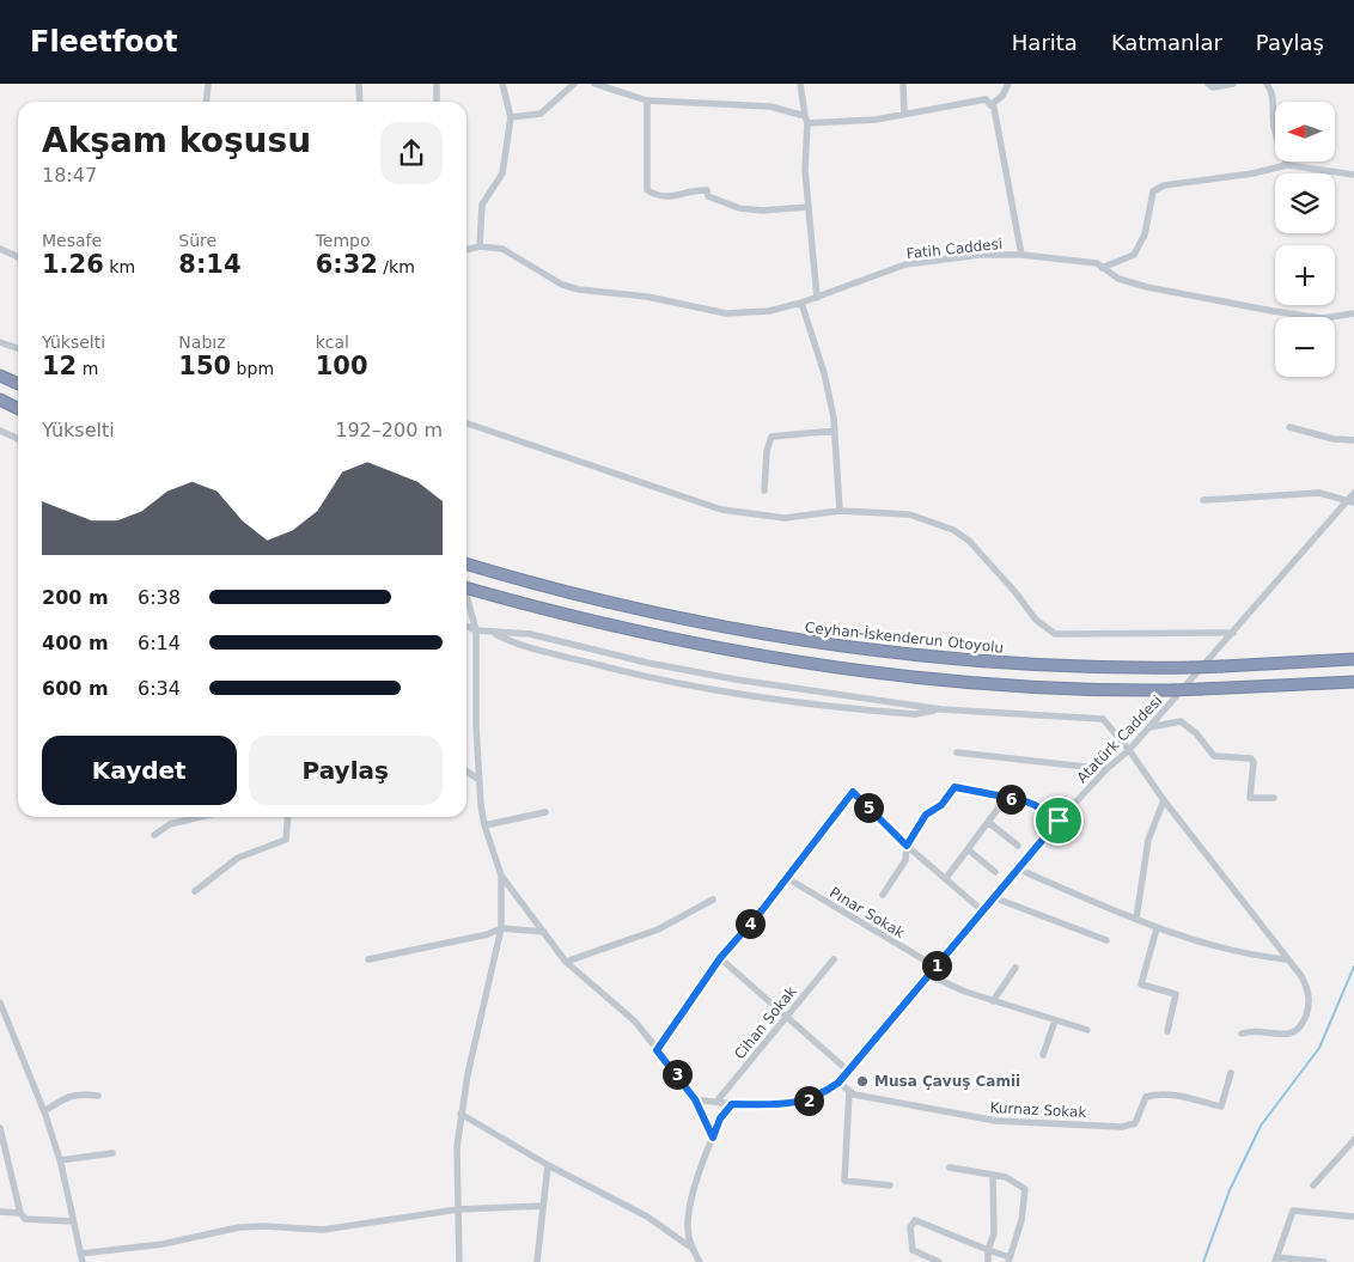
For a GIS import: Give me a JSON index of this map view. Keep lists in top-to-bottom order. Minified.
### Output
{"streets":{"highway":["Ceyhan-İskenderun Otoyolu"],"street":["Fatih Caddesi","Atatürk Caddesi","Pınar Sokak","Cihan Sokak","Kurnaz Sokak"]},"crossings":[["Atatürk Caddesi","Pınar Sokak"],["Atatürk Caddesi","Cihan Sokak"],["Atatürk Caddesi","Kurnaz Sokak"]],"places":["Musa Çavuş Camii"],"north":"left","page":{"header":"Fleetfoot","nav":["Harita","Katmanlar","Paylaş"],"map_buttons":["+","−"],"heading":["Akşam koşusu","18:47"],"stats":[["Mesafe","1.26 km"],["Süre","8:14"],["Tempo","6:32 /km"],["Yükselti","12 m"],["Nabız","150 bpm"],["kcal","100"]],"chart":["Yükselti","192–200 m"],"list":[{"name":"200 m","note":"6:38"},{"name":"400 m","note":"6:14"},{"name":"600 m","note":"6:34"}],"buttons":["Kaydet","Paylaş"],"pins":["6","5","4","1","3","2"]}}
